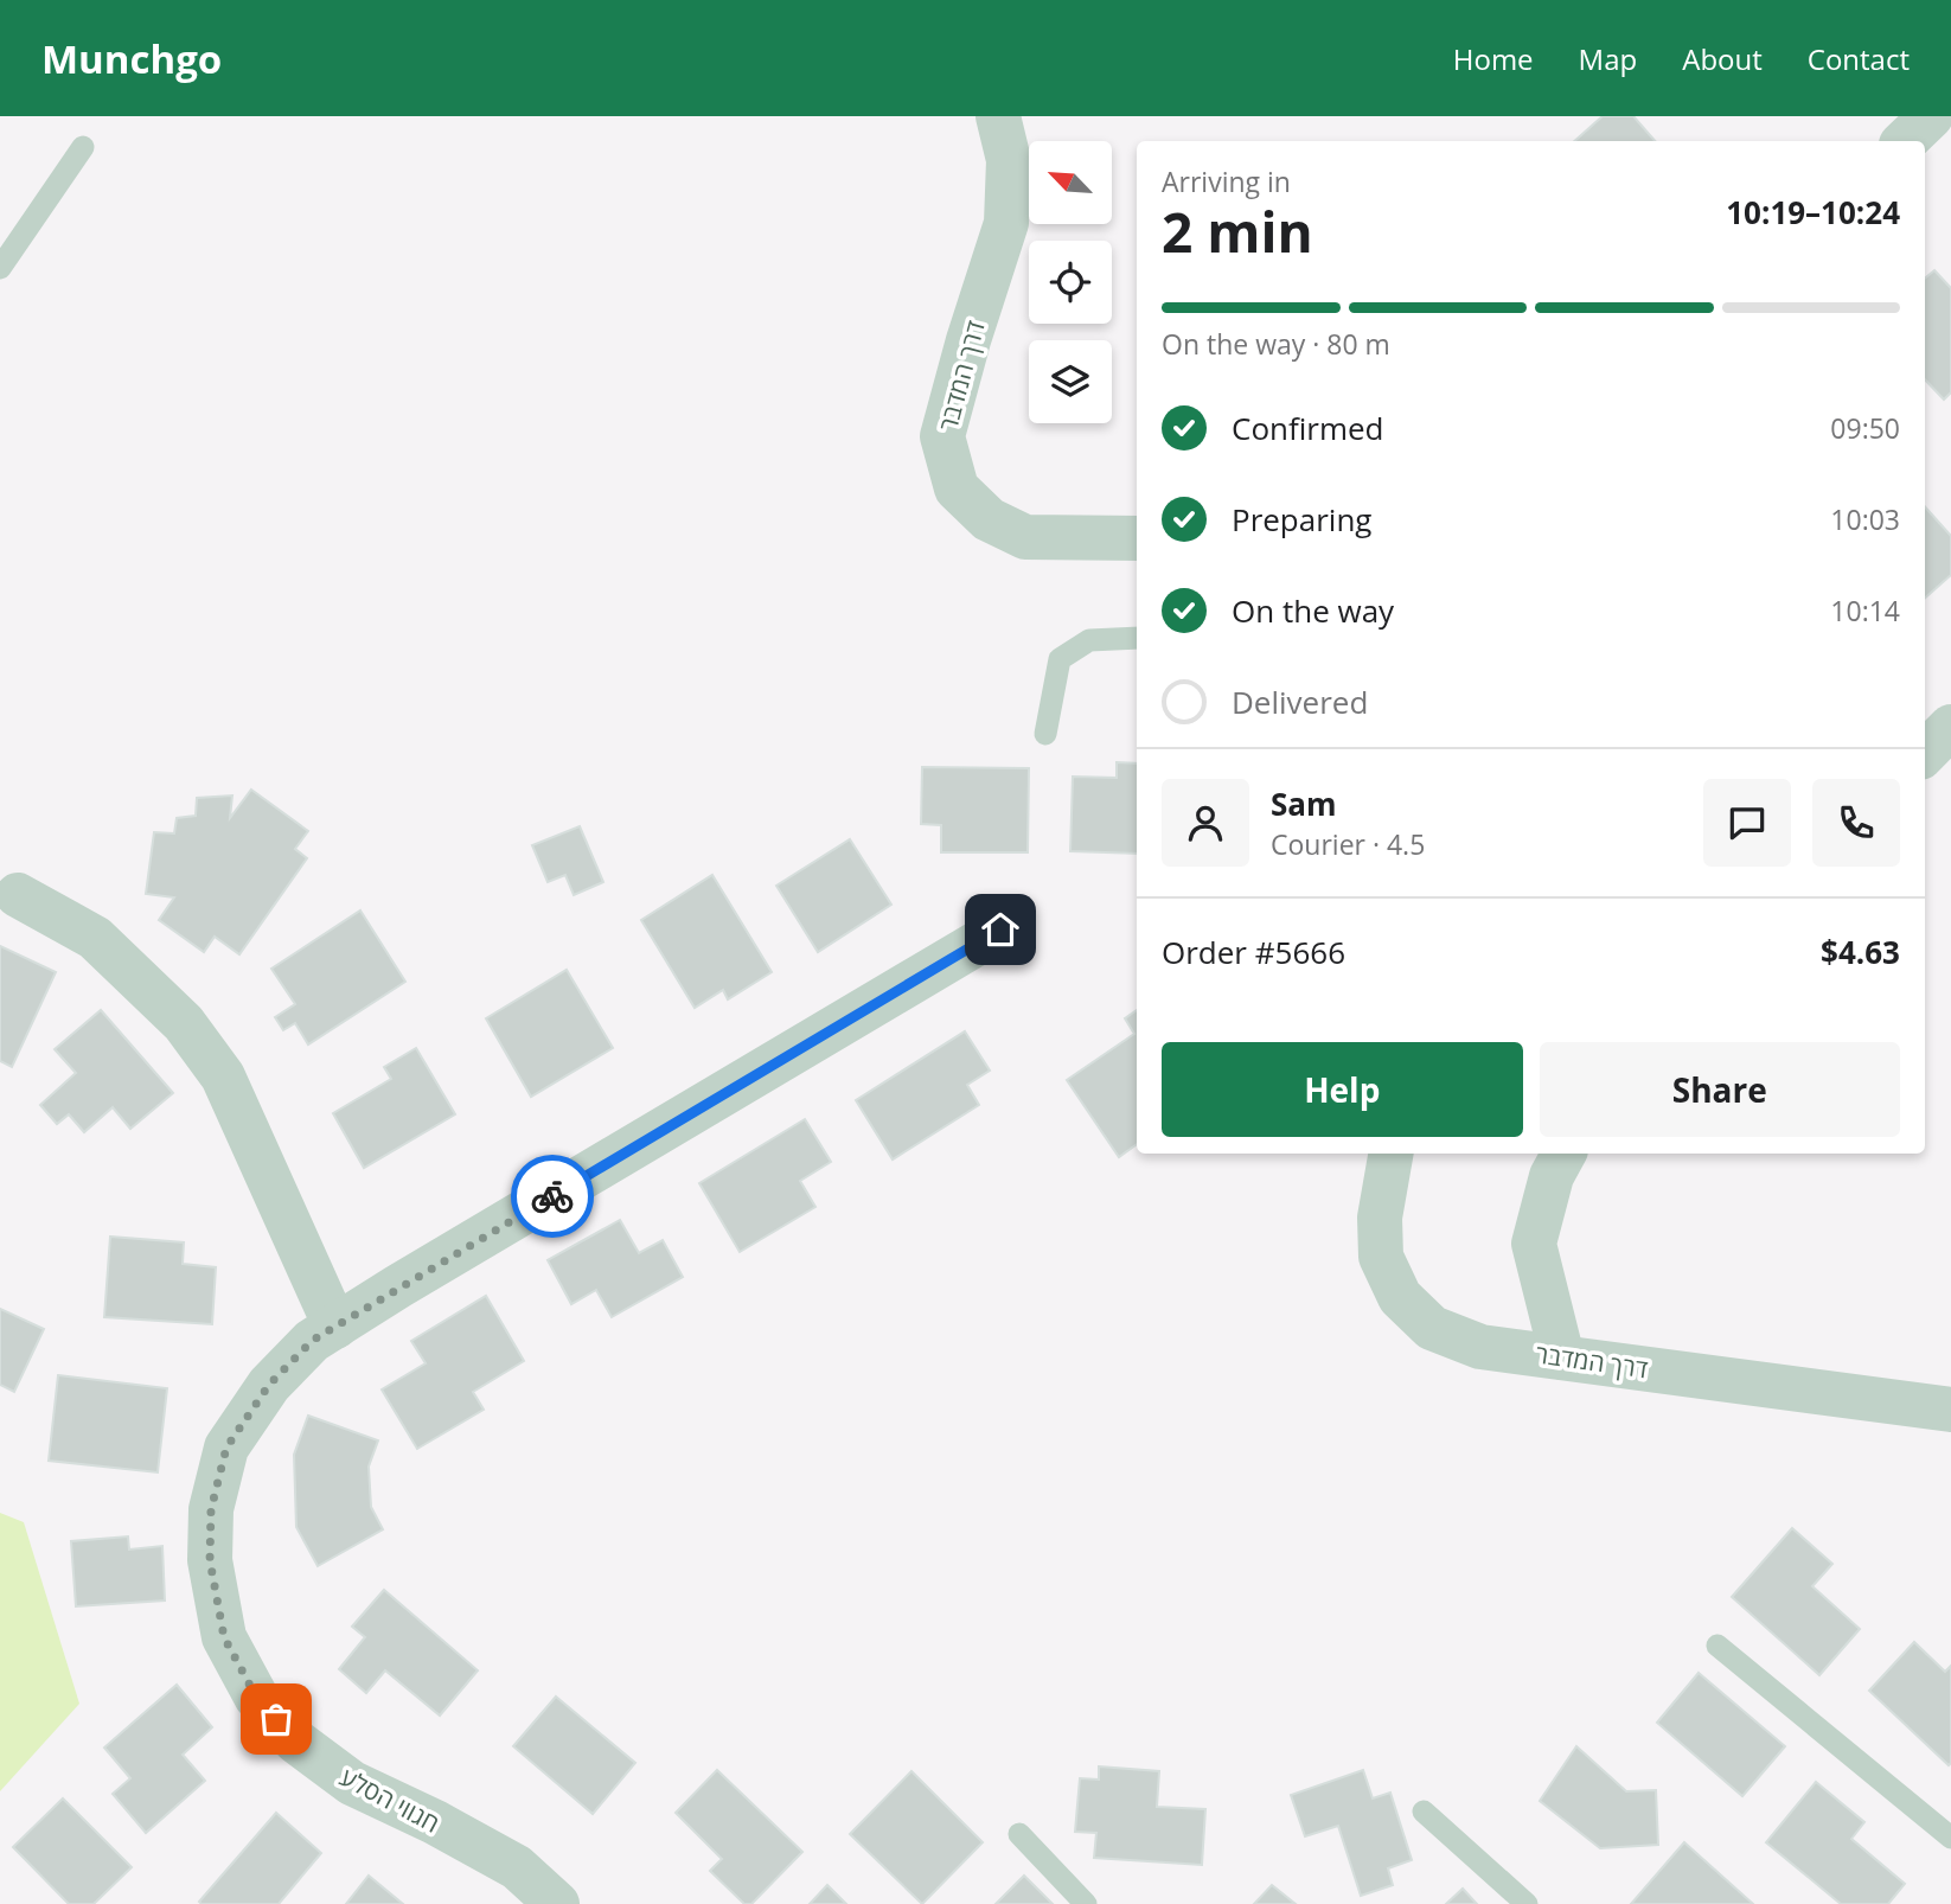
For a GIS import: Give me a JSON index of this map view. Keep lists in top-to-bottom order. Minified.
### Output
{"streets":{"street":["דרך המדבר","חגווי הסלע"]},"north":"top left","page":{"header":"Munchgo","nav":["Home","Map","About","Contact"],"heading":["2 min","Arriving in","10:19–10:24"],"panel":["Sam","Courier · 4.5","Order #5666","$4.63"],"bar":"On the way · 80 m","list":[["Confirmed","09:50"],["Preparing","10:03"],["On the way","10:14"],"Delivered"],"buttons":["Help","Share"]}}
